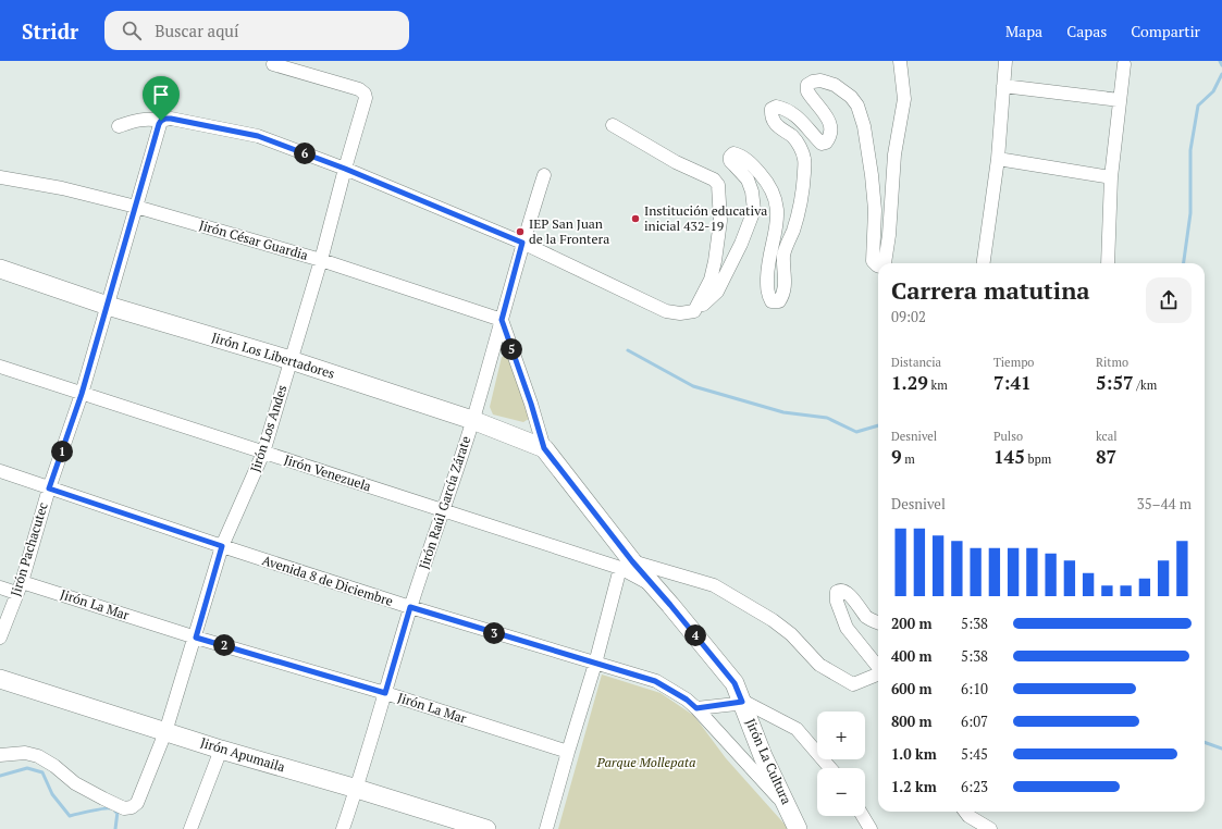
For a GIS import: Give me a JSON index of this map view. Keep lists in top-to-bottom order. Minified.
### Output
{"streets":{"street":["Jirón César Guardia","Jirón Los Libertadores","Jirón Los Andes","Jirón Venezuela","Jirón Raúl García Zárate","Jirón Pachacutec","Avenida 8 de Diciembre","Jirón La Mar","Jirón Apumaila","Jirón La Cultura"]},"crossings":[["Jirón César Guardia","Jirón Los Andes"],["Jirón César Guardia","Jirón Raúl García Zárate"],["Jirón César Guardia","Jirón Pachacutec"],["Jirón Los Libertadores","Jirón Los Andes"],["Jirón Los Libertadores","Jirón Raúl García Zárate"],["Jirón Los Libertadores","Jirón Pachacutec"],["Jirón Los Libertadores","Jirón La Cultura"],["Jirón Los Andes","Jirón Venezuela"],["Jirón Los Andes","Avenida 8 de Diciembre"],["Jirón Los Andes","Jirón La Mar"],["Jirón Los Andes","Jirón Apumaila"],["Jirón Venezuela","Jirón Raúl García Zárate"],["Jirón Venezuela","Jirón Pachacutec"],["Jirón Venezuela","Jirón La Cultura"],["Jirón Raúl García Zárate","Avenida 8 de Diciembre"],["Jirón Raúl García Zárate","Jirón La Mar"],["Jirón Raúl García Zárate","Jirón Apumaila"],["Jirón Pachacutec","Avenida 8 de Diciembre"],["Jirón Pachacutec","Jirón La Mar"],["Avenida 8 de Diciembre","Jirón La Cultura"]],"parks":["Parque Mollepata"],"places":["Institución educativa inicial 432-19","IEP San Juan de la Frontera"],"page":{"header":"Stridr","search":"Buscar aquí","nav":["Mapa","Capas","Compartir"],"pins":["6","5","1","3","4","2"],"heading":["Carrera matutina","09:02"],"stats":[["Distancia","1.29 km"],["Tiempo","7:41"],["Ritmo","5:57 /km"],["Desnivel","9 m"],["Pulso","145 bpm"],["kcal","87"]],"chart":["Desnivel","35–44 m"],"list":[{"name":"200 m","note":"5:38"},{"name":"400 m","note":"5:38"},{"name":"600 m","note":"6:10"},{"name":"800 m","note":"6:07"},{"name":"1.0 km","note":"5:45"},{"name":"1.2 km","note":"6:23"}],"map_buttons":["+","−"]}}
